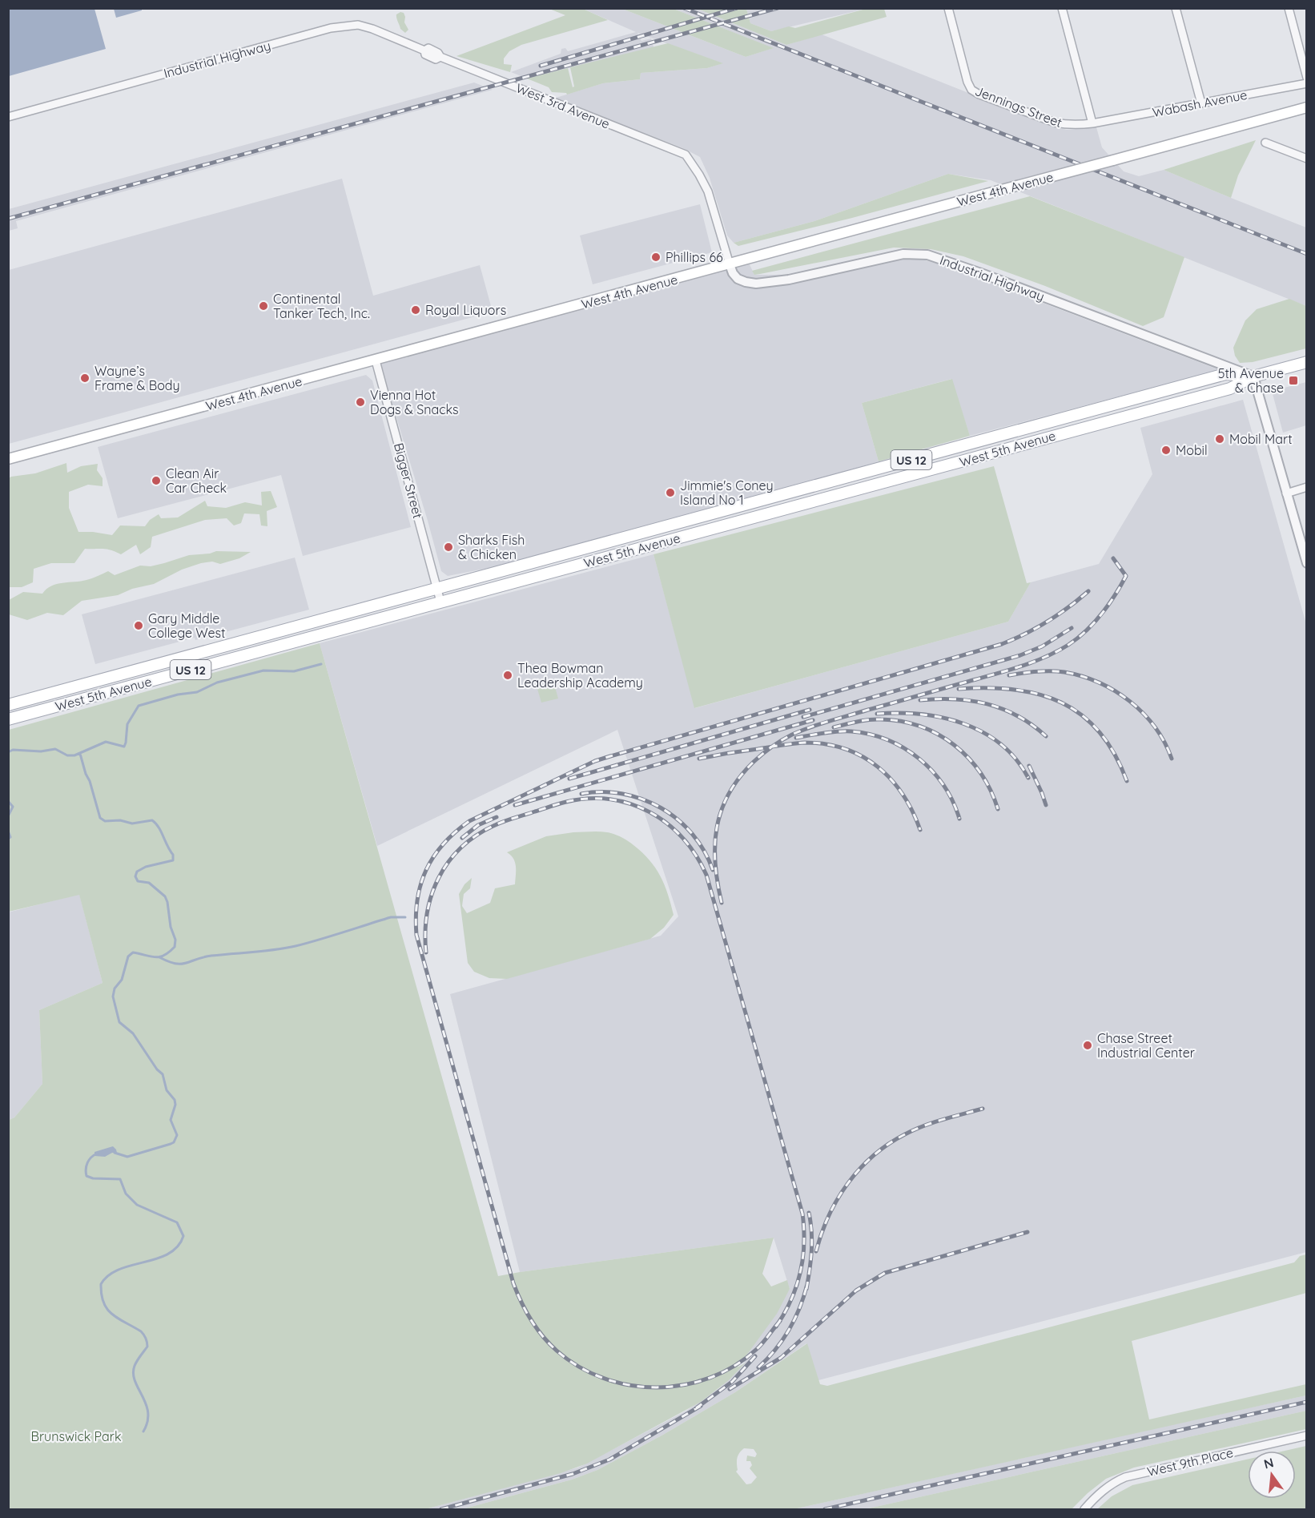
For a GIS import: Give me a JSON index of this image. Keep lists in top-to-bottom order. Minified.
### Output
{"streets":{"main road":["West 4th Avenue","West 5th Avenue","US 12"],"street":["Industrial Highway","Wabash Avenue","West 3rd Avenue","Jennings Street","Bigger Street","West 9th Place"]},"crossings":[["Industrial Highway","West 3rd Avenue"],["Industrial Highway","West 4th Avenue"],["Industrial Highway","West 5th Avenue"],["Wabash Avenue","Jennings Street"],["West 3rd Avenue","West 4th Avenue"],["West 4th Avenue","Bigger Street"],["West 5th Avenue","Bigger Street"]],"parks":["Brunswick Park"],"places":{"other":["Phillips 66","Continental Tanker Tech, Inc.","Royal Liquors","Wayne’s Frame & Body","Vienna Hot Dogs & Snacks","Mobil Mart","Mobil","Clean Air Car Check","Jimmie's Coney Island No 1","Sharks Fish & Chicken","Gary Middle College West","Thea Bowman Leadership Academy","Chase Street Industrial Center"],"transit":["5th Avenue & Chase"]},"north":"top"}
